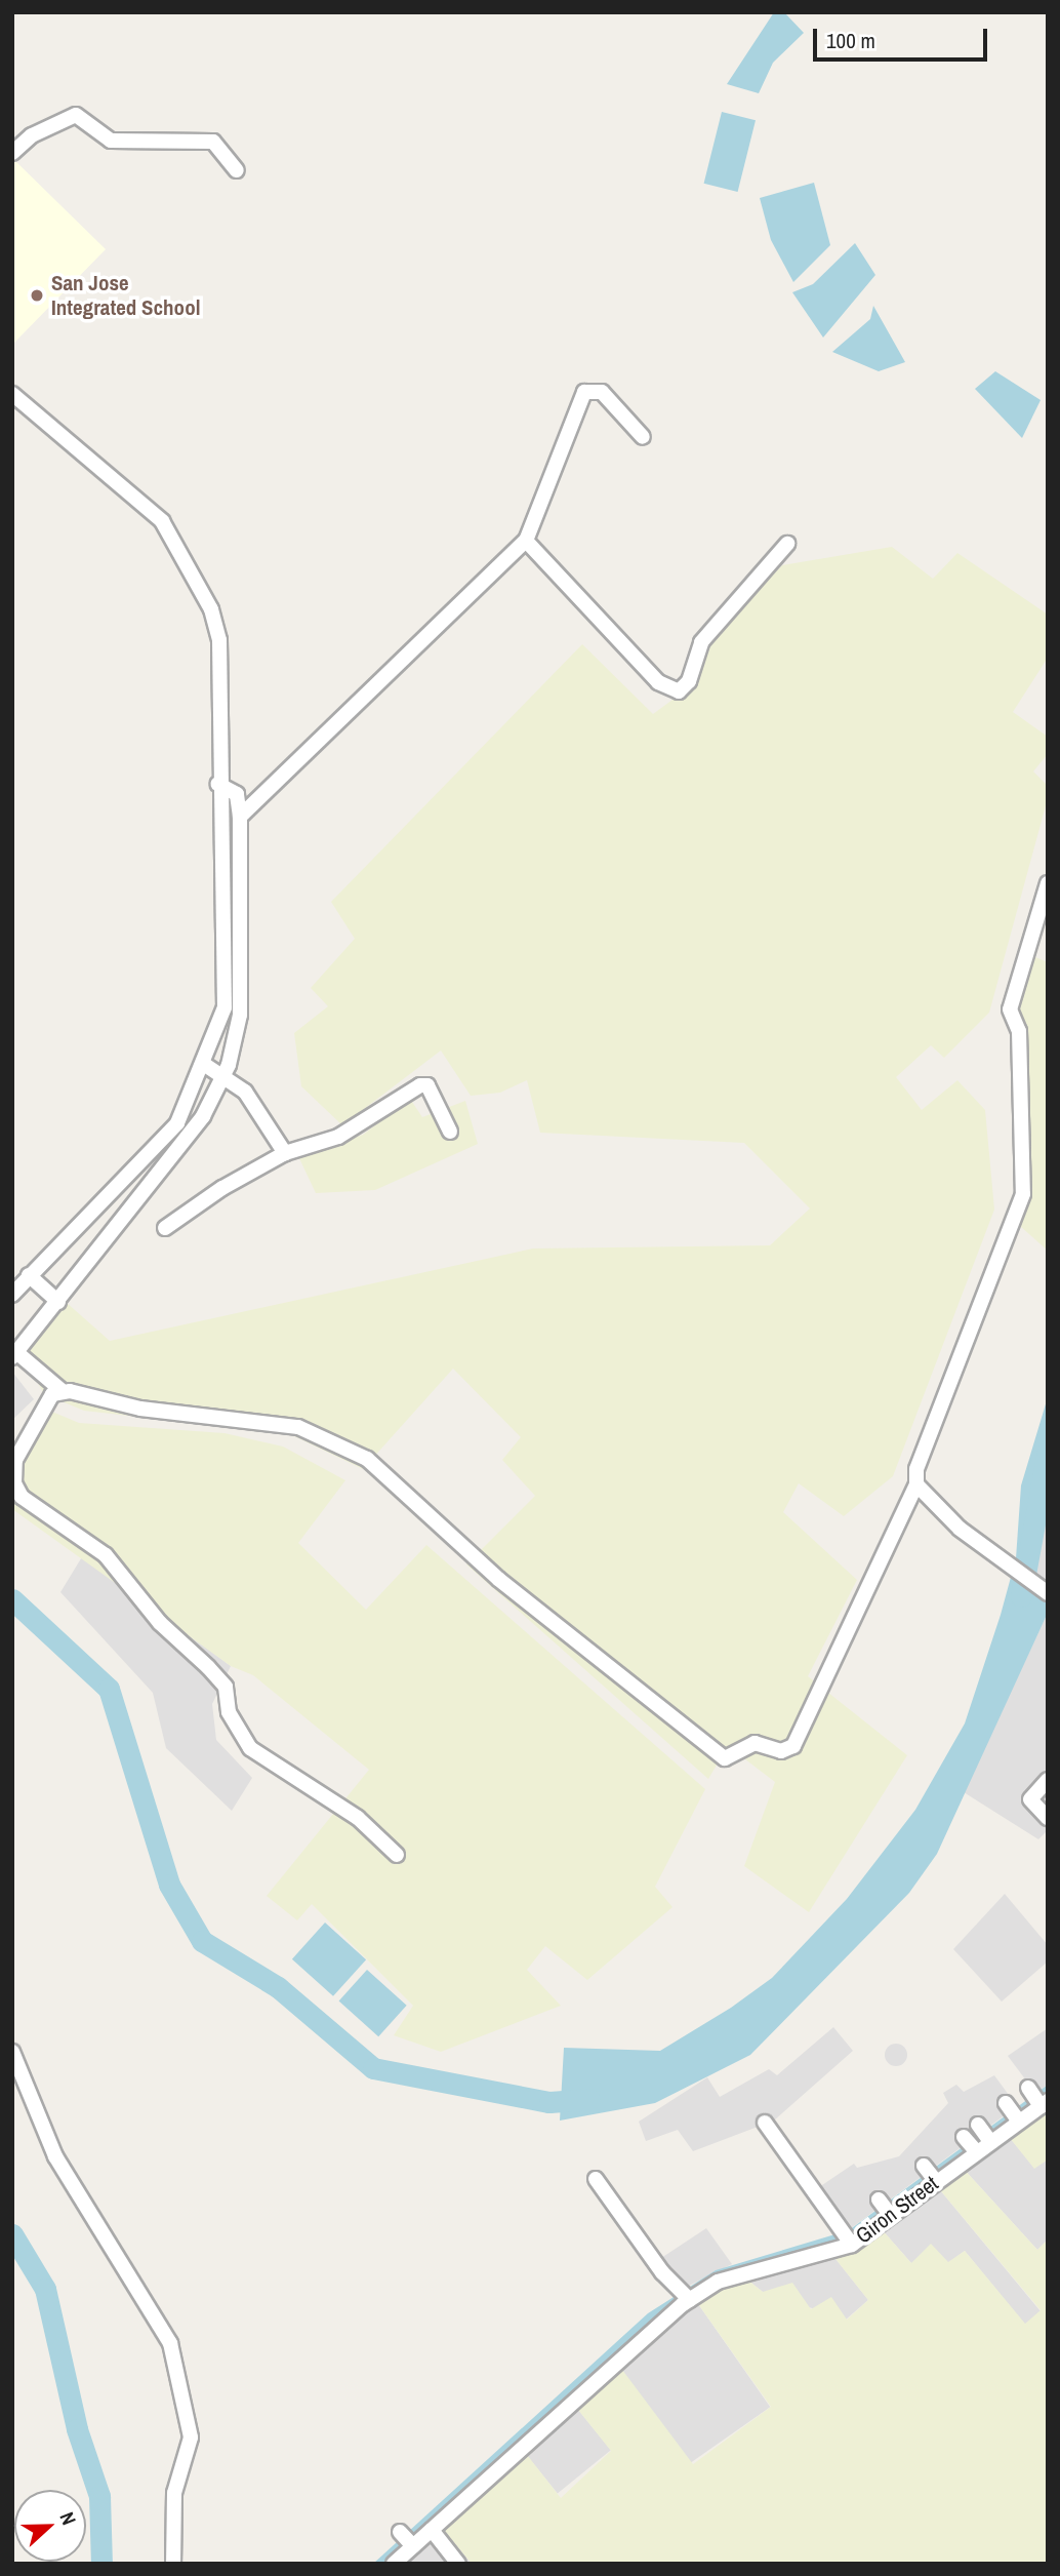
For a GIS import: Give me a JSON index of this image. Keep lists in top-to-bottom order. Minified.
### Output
{"streets":{"street":["Giron Street"]},"places":["San Jose Integrated School"],"scale_bar":"100 m","north":"right"}
